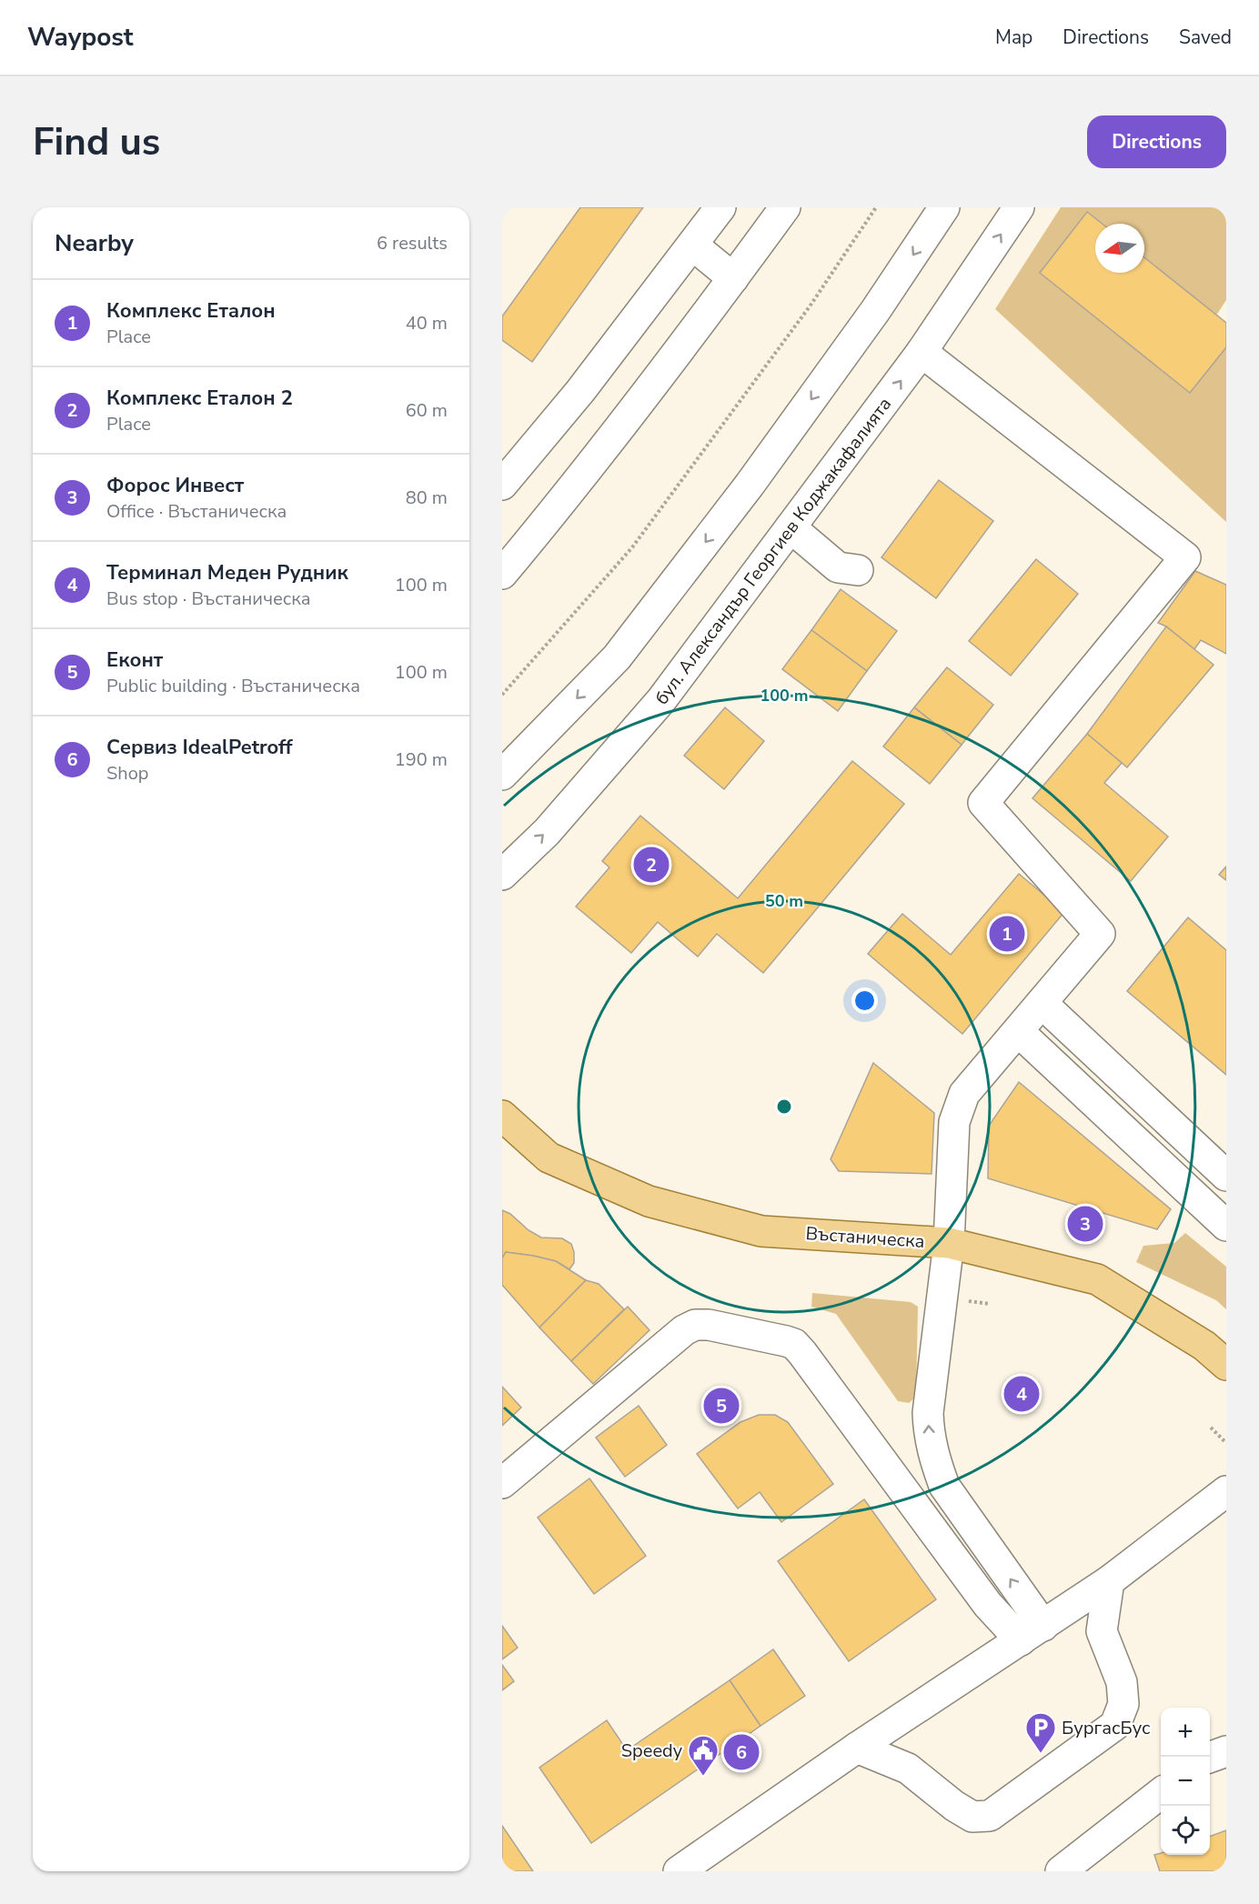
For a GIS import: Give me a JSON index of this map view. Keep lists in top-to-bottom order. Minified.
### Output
{"streets":{"main road":["Въстаническа"],"street":["бул. Александър Георгиев Коджакафалията"]},"places":{"parking":["БургасБус"],"public building":["Speedy"]},"north":"left","page":{"header":"Waypost","nav":["Map","Directions","Saved"],"buttons":"Directions","title":"Find us","heading":["Nearby","6 results"],"list":[{"mark":"1","name":"Комплекс Еталон","note":"Place","value":"40 m"},{"mark":"2","name":"Комплекс Еталон 2","note":"Place","value":"60 m"},{"mark":"3","name":"Форос Инвест","note":"Office · Въстаническа","value":"80 m"},{"mark":"4","name":"Терминал Меден Рудник","note":"Bus stop · Въстаническа","value":"100 m"},{"mark":"5","name":"Еконт","note":"Public building · Въстаническа","value":"100 m"},{"mark":"6","name":"Сервиз IdealPetroff","note":"Shop","value":"190 m"}],"pins":["2","1","3","4","5","6"],"map_buttons":["+","−"]},"rings":["100 m","50 m"]}
